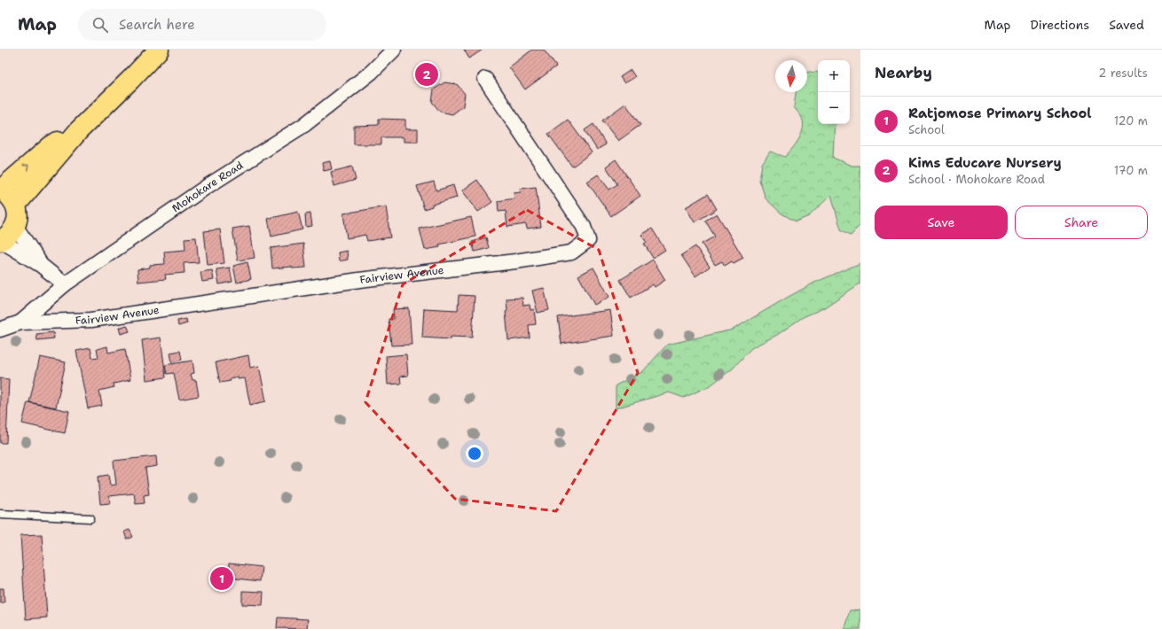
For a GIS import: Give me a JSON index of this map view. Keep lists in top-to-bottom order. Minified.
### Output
{"streets":{"street":["Mohokare Road","Fairview Avenue"]},"crossings":[["Mohokare Road","Fairview Avenue"]],"north":"bottom","page":{"header":"Map","search":"Search here","nav":["Map","Directions","Saved"],"heading":["Nearby","2 results"],"map_buttons":["+","−"],"pins":["2","1"],"list":[{"mark":"1","name":"Ratjomose Primary School","note":"School","value":"120 m"},{"mark":"2","name":"Kims Educare Nursery","note":"School · Mohokare Road","value":"170 m"}],"buttons":["Save","Share"]}}
